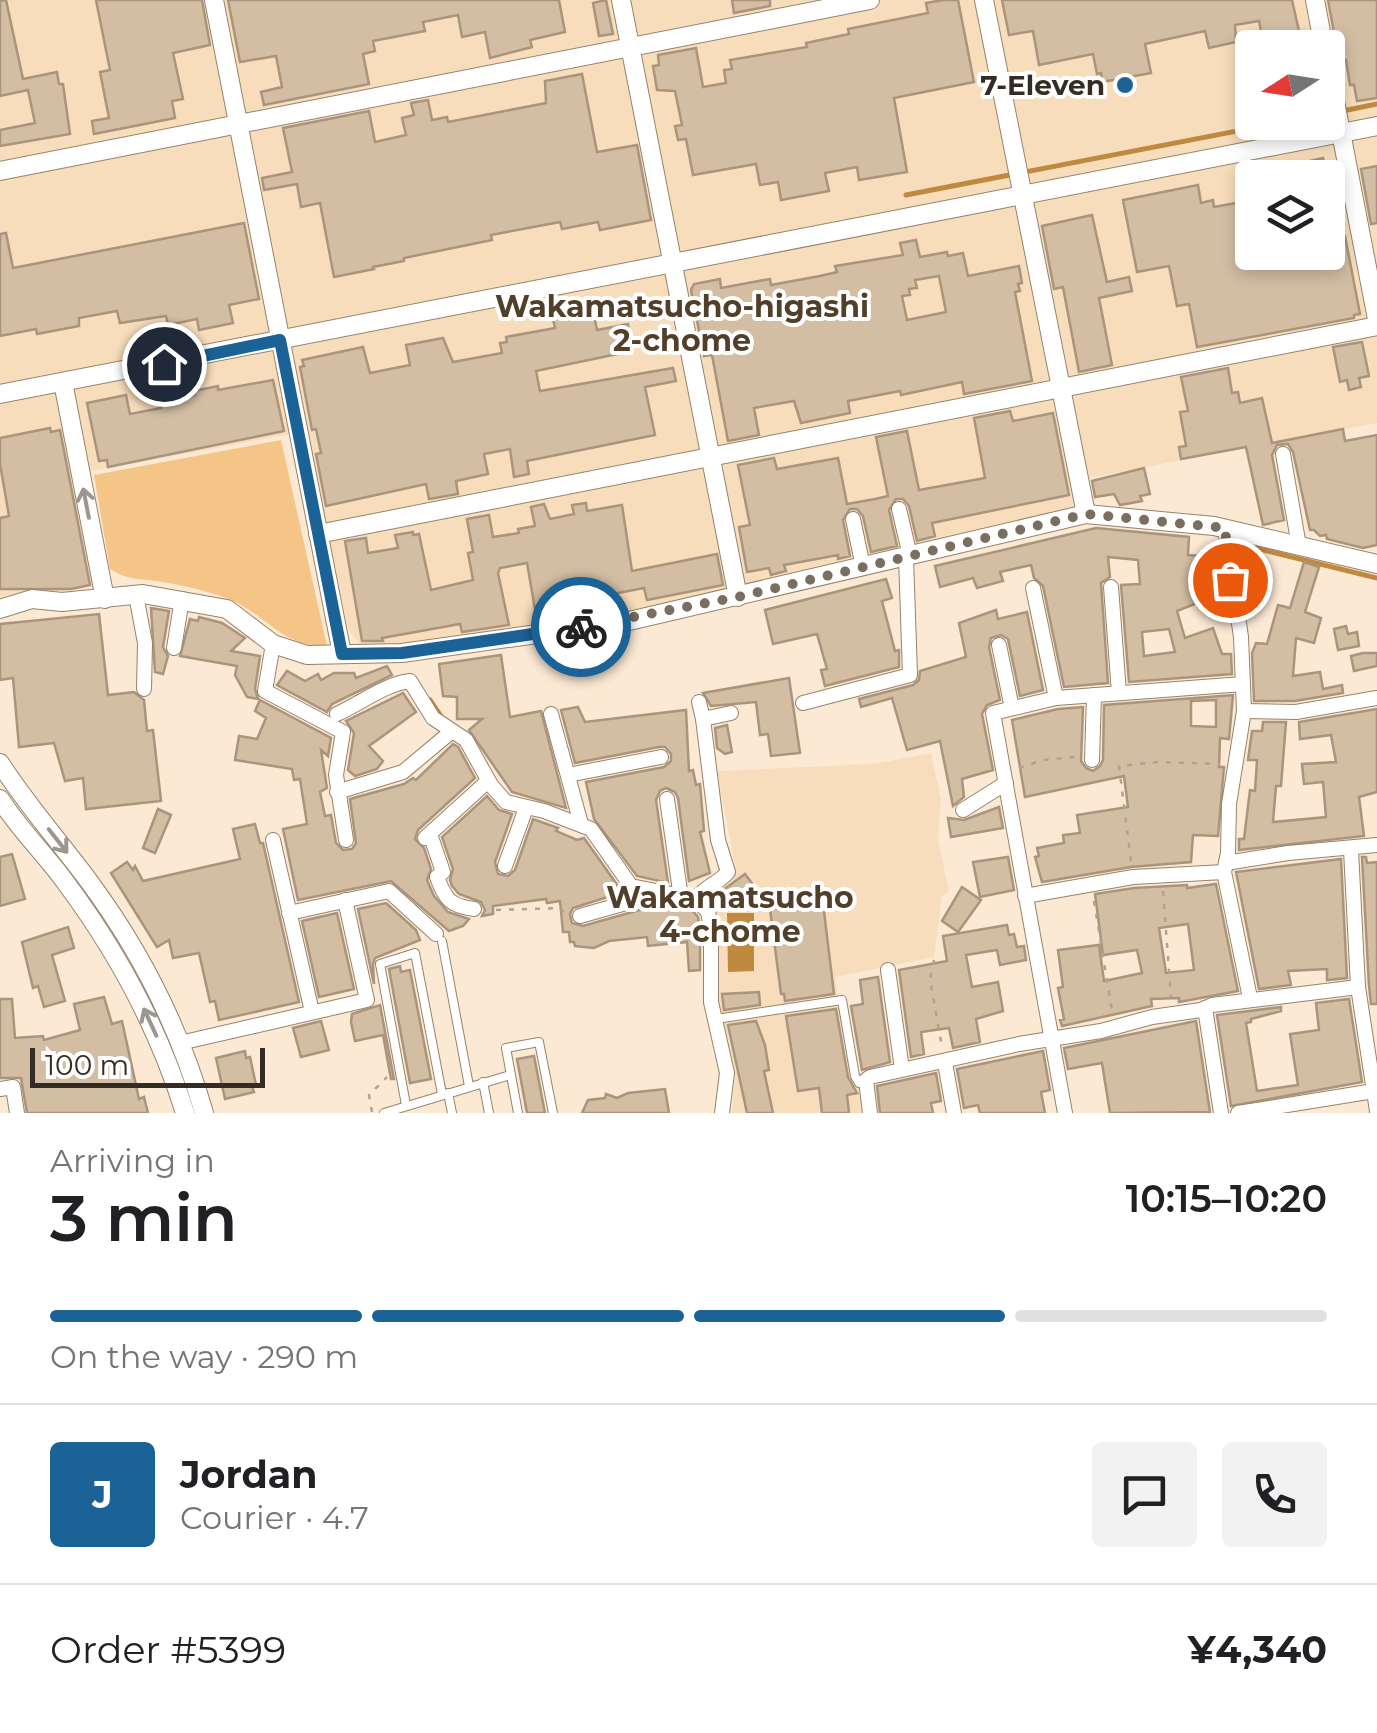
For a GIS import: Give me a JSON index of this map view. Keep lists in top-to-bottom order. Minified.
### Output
{"districts":["Wakamatsucho-higashi 2-chome","Wakamatsucho 4-chome"],"places":["7-Eleven"],"scale_bar":"100 m","north":"left","page":{"scale":"100 m","heading":["3 min","Arriving in","10:15–10:20"],"panel":["Jordan","Courier · 4.7","Order #5399","¥4,340"],"bar":"On the way · 290 m","round":"J"}}
